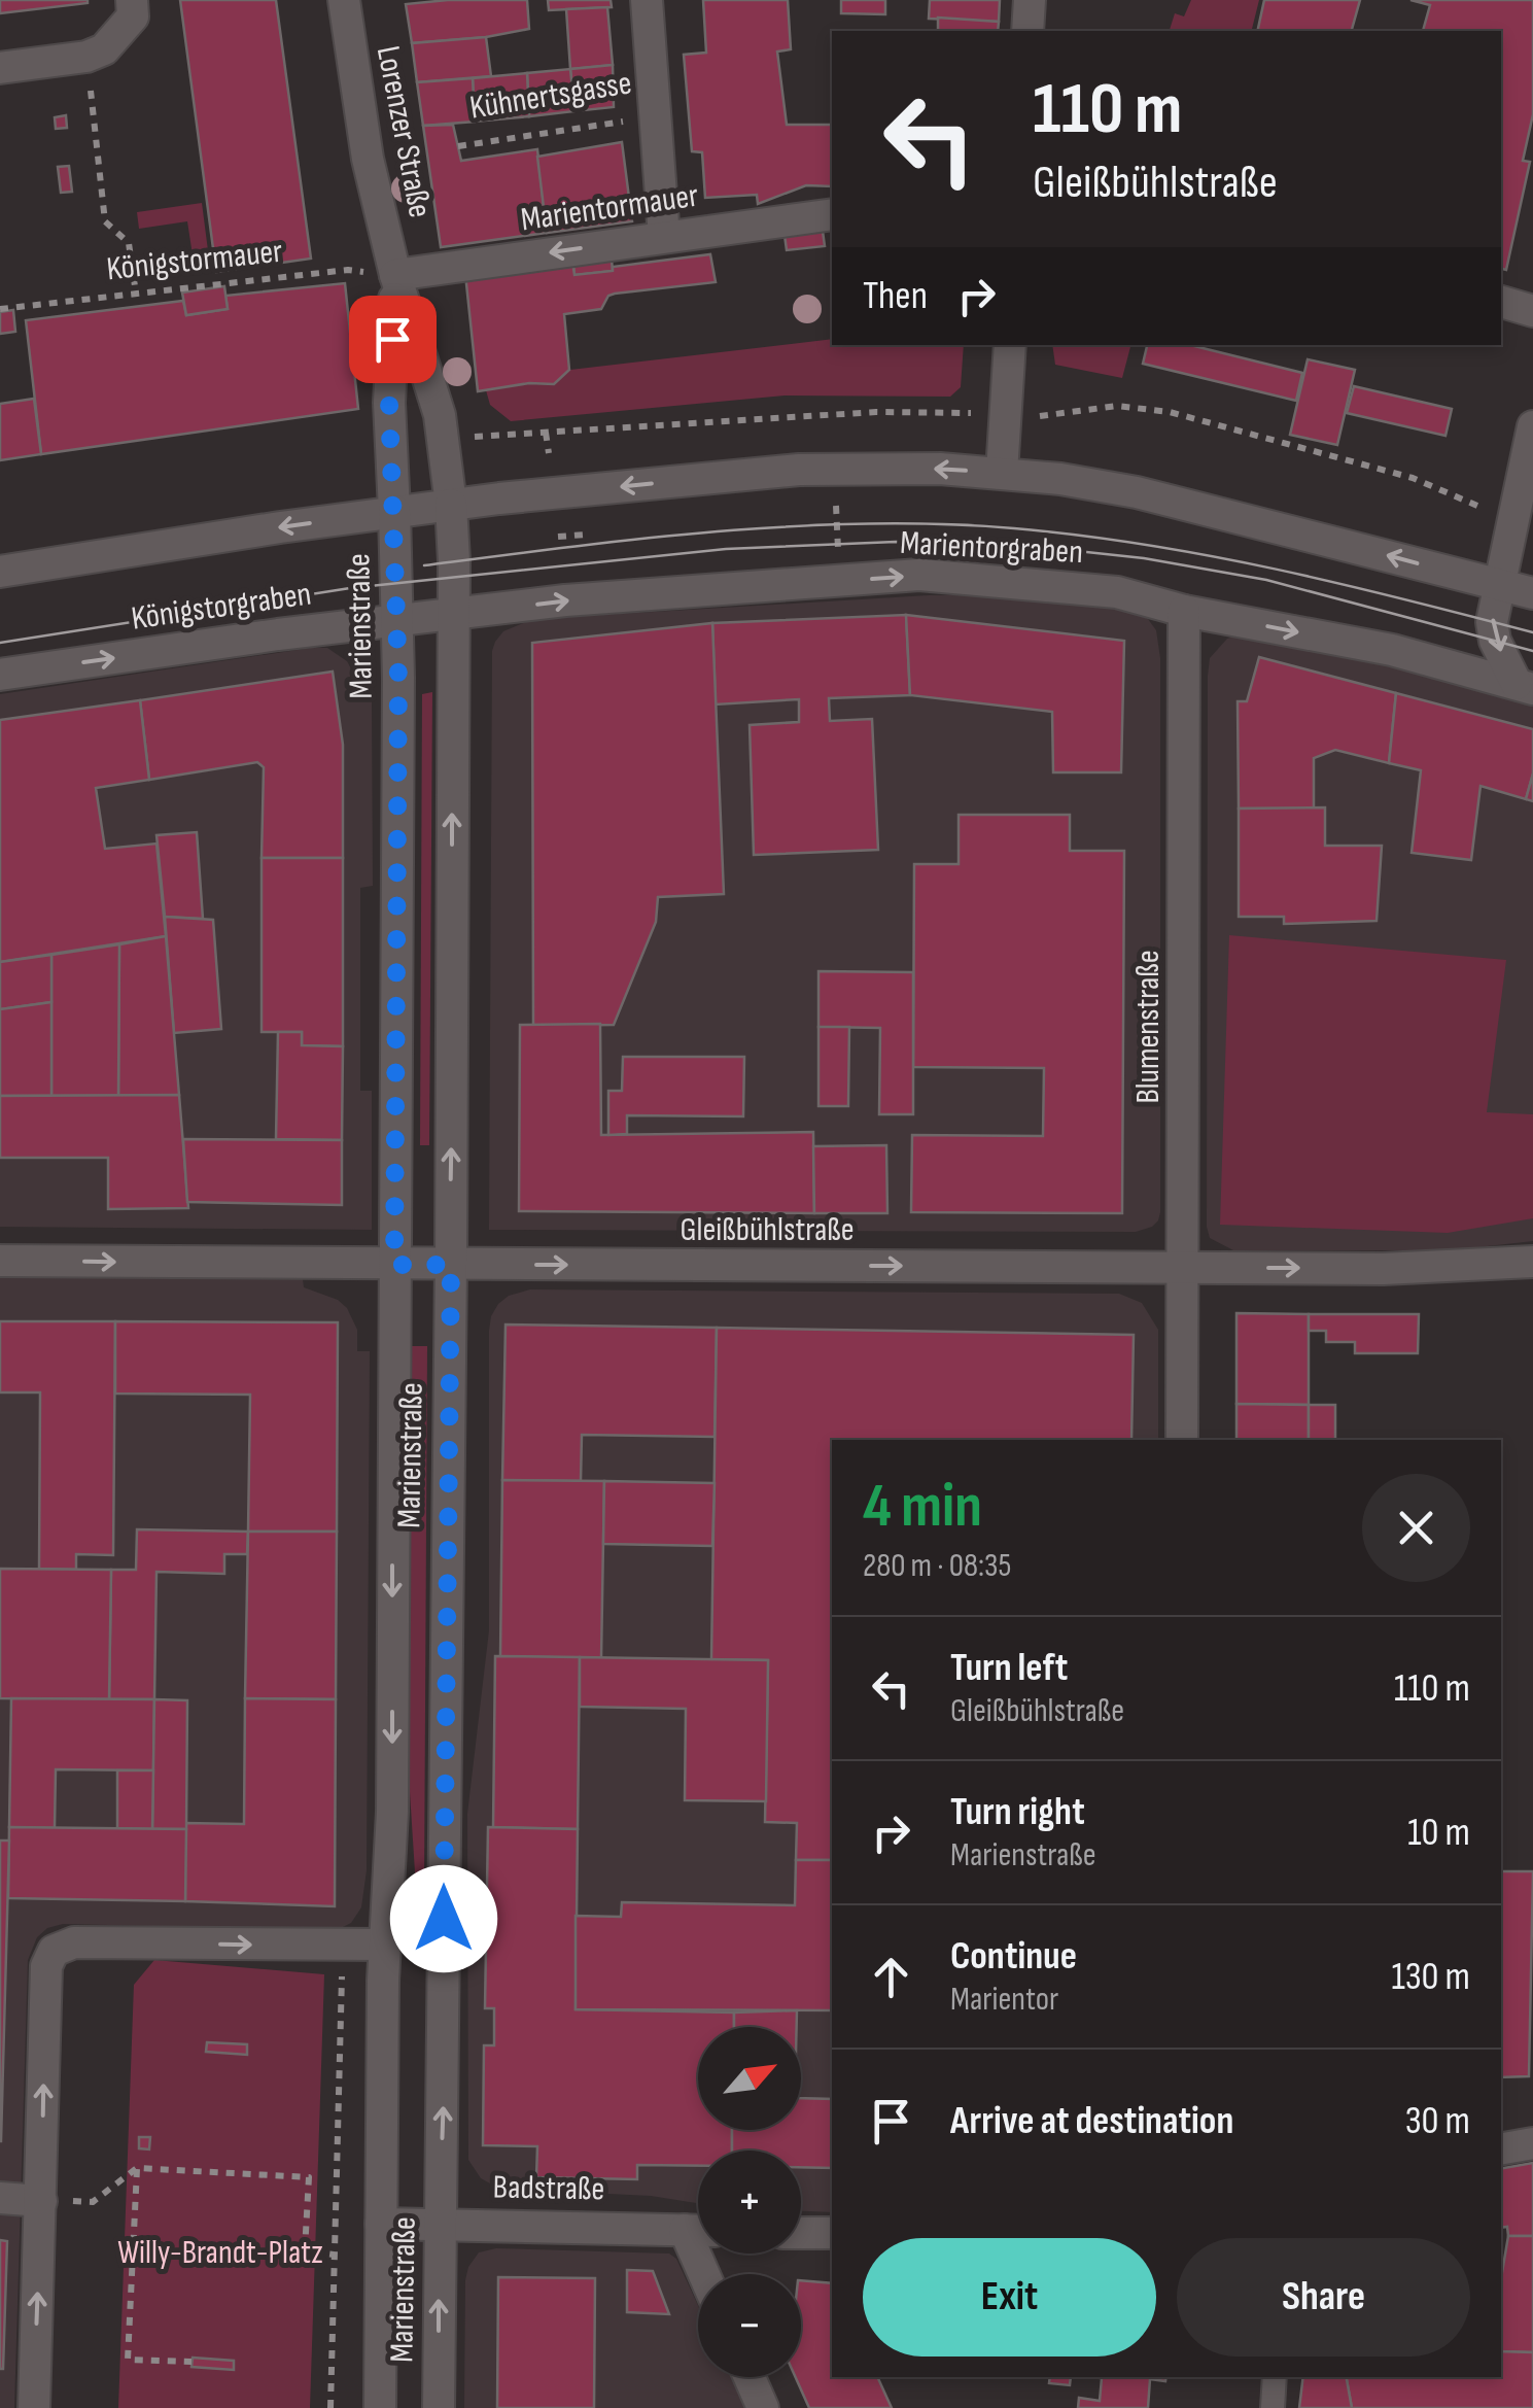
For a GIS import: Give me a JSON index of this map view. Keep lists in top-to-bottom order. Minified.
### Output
{"streets":{"main road":["Kühnertsgasse","Lorenzer Straße","Marientormauer","Marientorgraben","Königstorgraben","Marienstraße","Blumenstraße","Gleißbühlstraße","Badstraße"],"path":["Königstormauer"]},"crossings":[["Kühnertsgasse","Marientormauer"],["Lorenzer Straße","Marientormauer"],["Lorenzer Straße","Königstormauer"],["Lorenzer Straße","Marienstraße"],["Marientormauer","Königstormauer"],["Marientormauer","Marienstraße"],["Königstormauer","Marienstraße"],["Marientorgraben","Königstorgraben"],["Marientorgraben","Marienstraße"],["Marientorgraben","Blumenstraße"],["Königstorgraben","Marienstraße"],["Marienstraße","Gleißbühlstraße"],["Marienstraße","Badstraße"],["Blumenstraße","Gleißbühlstraße"]],"one_way":["Marientormauer","Gleißbühlstraße"],"parks":["Willy-Brandt-Platz"],"north":"top right","page":{"turn":["110 m","Gleißbühlstraße"],"then":"Then","heading":["4 min","280 m · 08:35"],"list":[{"name":"Turn left","note":"Gleißbühlstraße","value":"110 m"},{"name":"Turn right","note":"Marienstraße","value":"10 m"},{"name":"Continue","note":"Marientor","value":"130 m"},{"name":"Arrive at destination","value":"30 m"}],"map_buttons":["+","−"],"buttons":["Exit","Share"]}}
